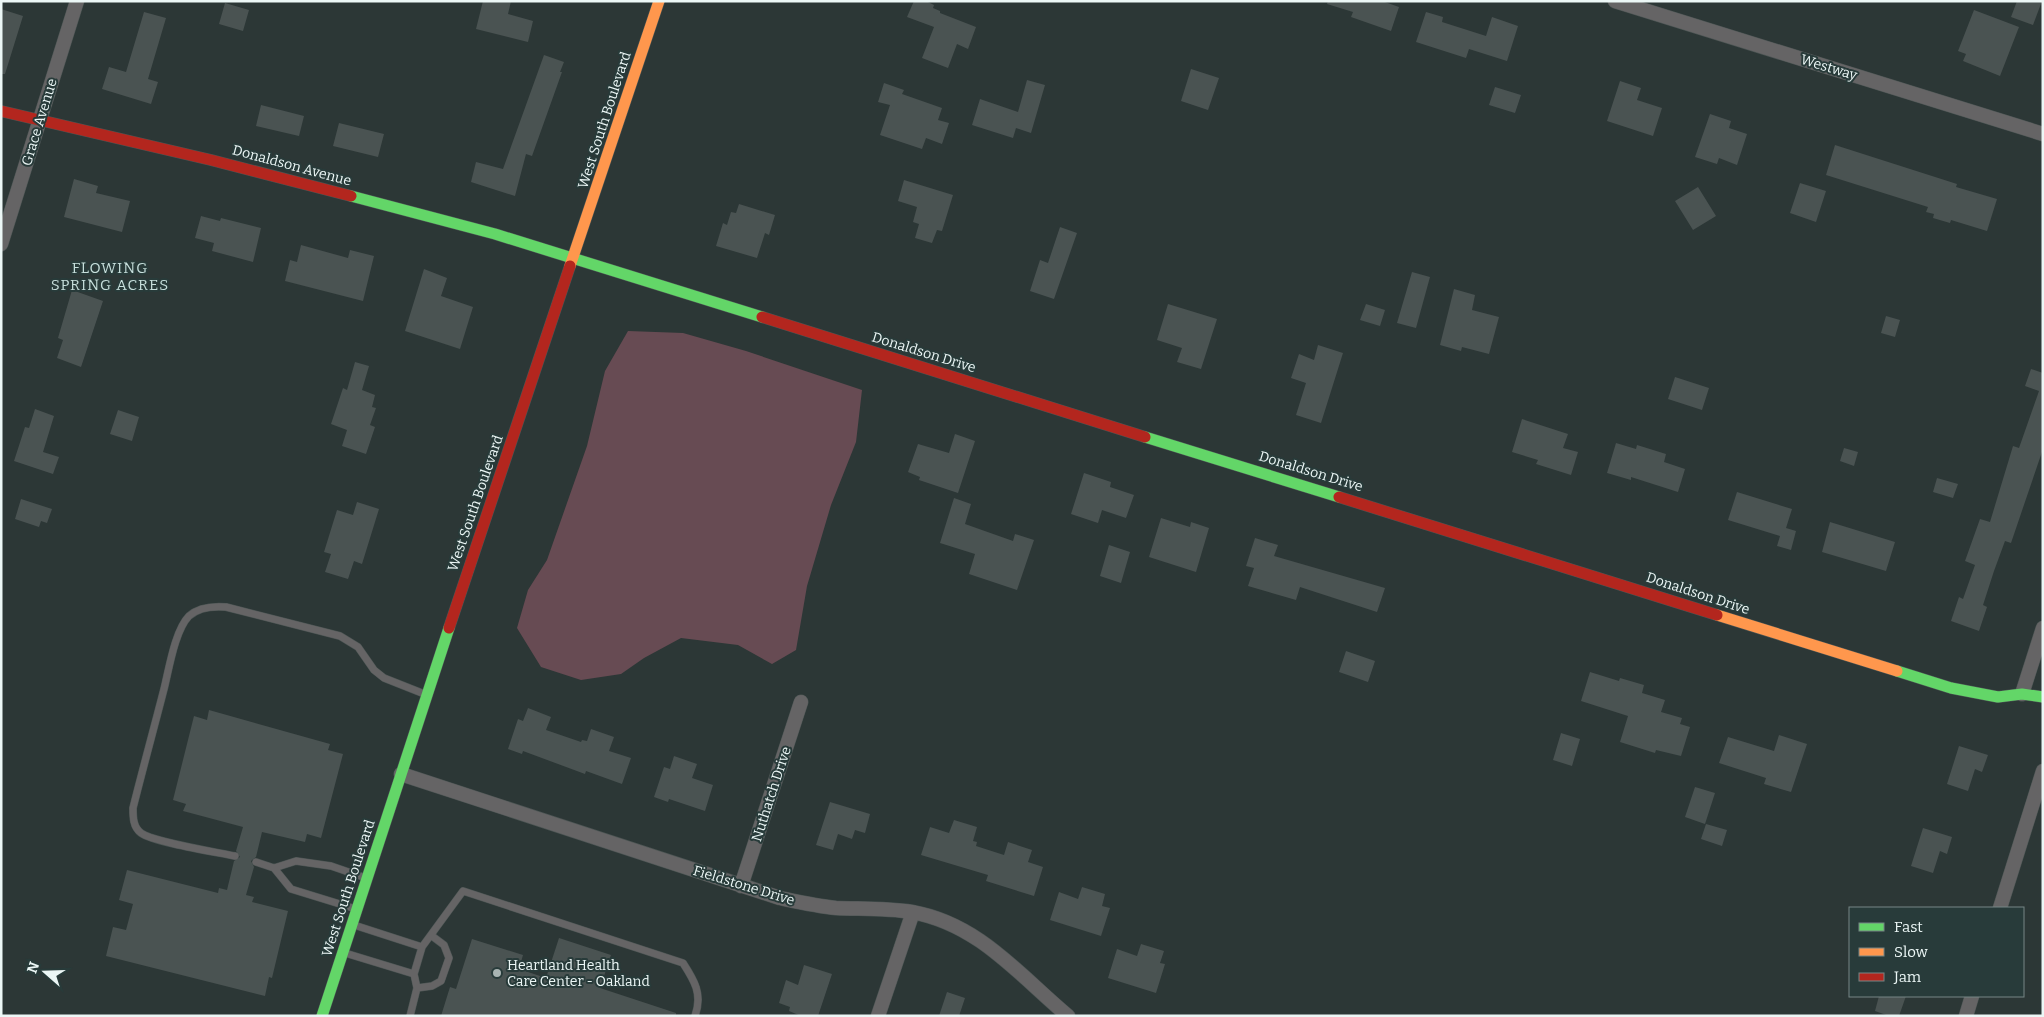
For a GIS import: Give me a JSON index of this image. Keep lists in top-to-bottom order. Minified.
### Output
{"streets":{"street":["Westway","West South Boulevard","Grace Avenue","Donaldson Avenue","Donaldson Drive","Nuthatch Drive","Fieldstone Drive"]},"crossings":[["West South Boulevard","Donaldson Avenue"],["West South Boulevard","Donaldson Drive"],["West South Boulevard","Fieldstone Drive"],["Grace Avenue","Donaldson Avenue"],["Donaldson Avenue","Donaldson Drive"],["Nuthatch Drive","Fieldstone Drive"]],"districts":["FLOWING SPRING ACRES"],"places":["Heartland Health Care Center - Oakland"],"legend":["Fast","Slow","Jam"],"north":"left"}
